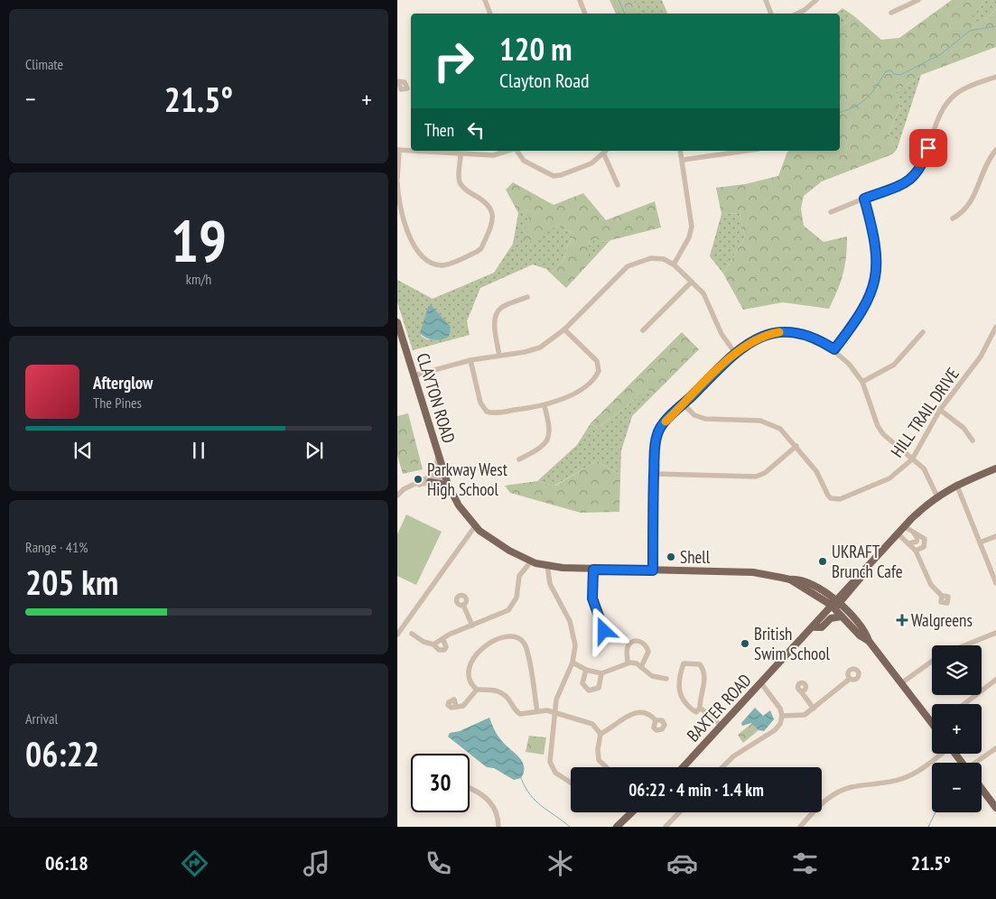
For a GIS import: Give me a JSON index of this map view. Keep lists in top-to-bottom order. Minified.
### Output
{"streets":{"main road":["CLAYTON ROAD","BAXTER ROAD"],"street":["HILL TRAIL DRIVE"]},"crossings":[["CLAYTON ROAD","BAXTER ROAD"]],"places":{"other":["Parkway West High School","Shell","UKRAFT Brunch Cafe","British Swim School"],"health":["Walgreens"]},"page":{"tile":["Climate",["19","km/h"],["Range · 41%","205 km"],["Arrival","06:22"]],"turn":["120 m","Clayton Road"],"heat":["−","21.5°","+"],"then":"Then","song":["Afterglow","The Pines"],"map_buttons":["+","−"],"limit":"30","trip":"06:22 · 4 min · 1.4 km","tabs":["06:18","21.5°"]}}
